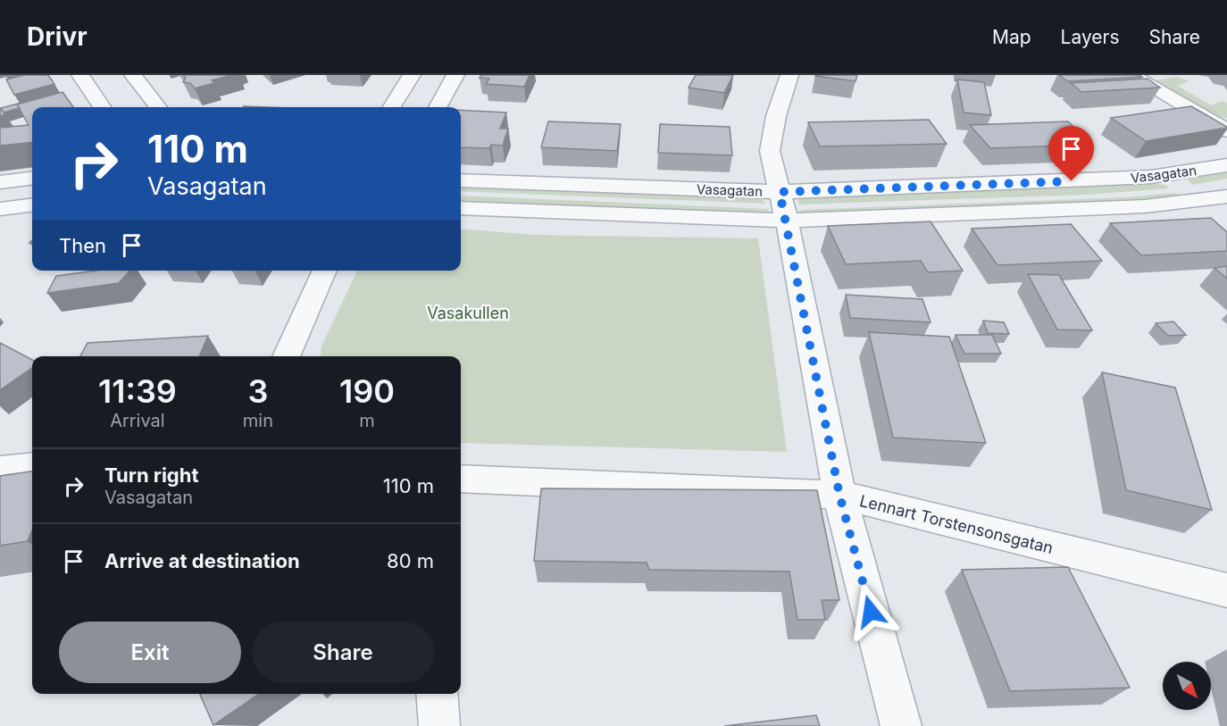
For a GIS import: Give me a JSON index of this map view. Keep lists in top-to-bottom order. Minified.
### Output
{"streets":{"street":["Vasagatan","Lennart Torstensonsgatan"]},"parks":["Vasakullen"],"north":"bottom right","page":{"header":"Drivr","nav":["Map","Layers","Share"],"turn":["110 m","Vasagatan"],"then":"Then","eta":["11:39","Arrival","3","min","190","m"],"list":[{"name":"Turn right","note":"Vasagatan","value":"110 m"},{"name":"Arrive at destination","value":"80 m"}],"buttons":["Exit","Share"]}}
